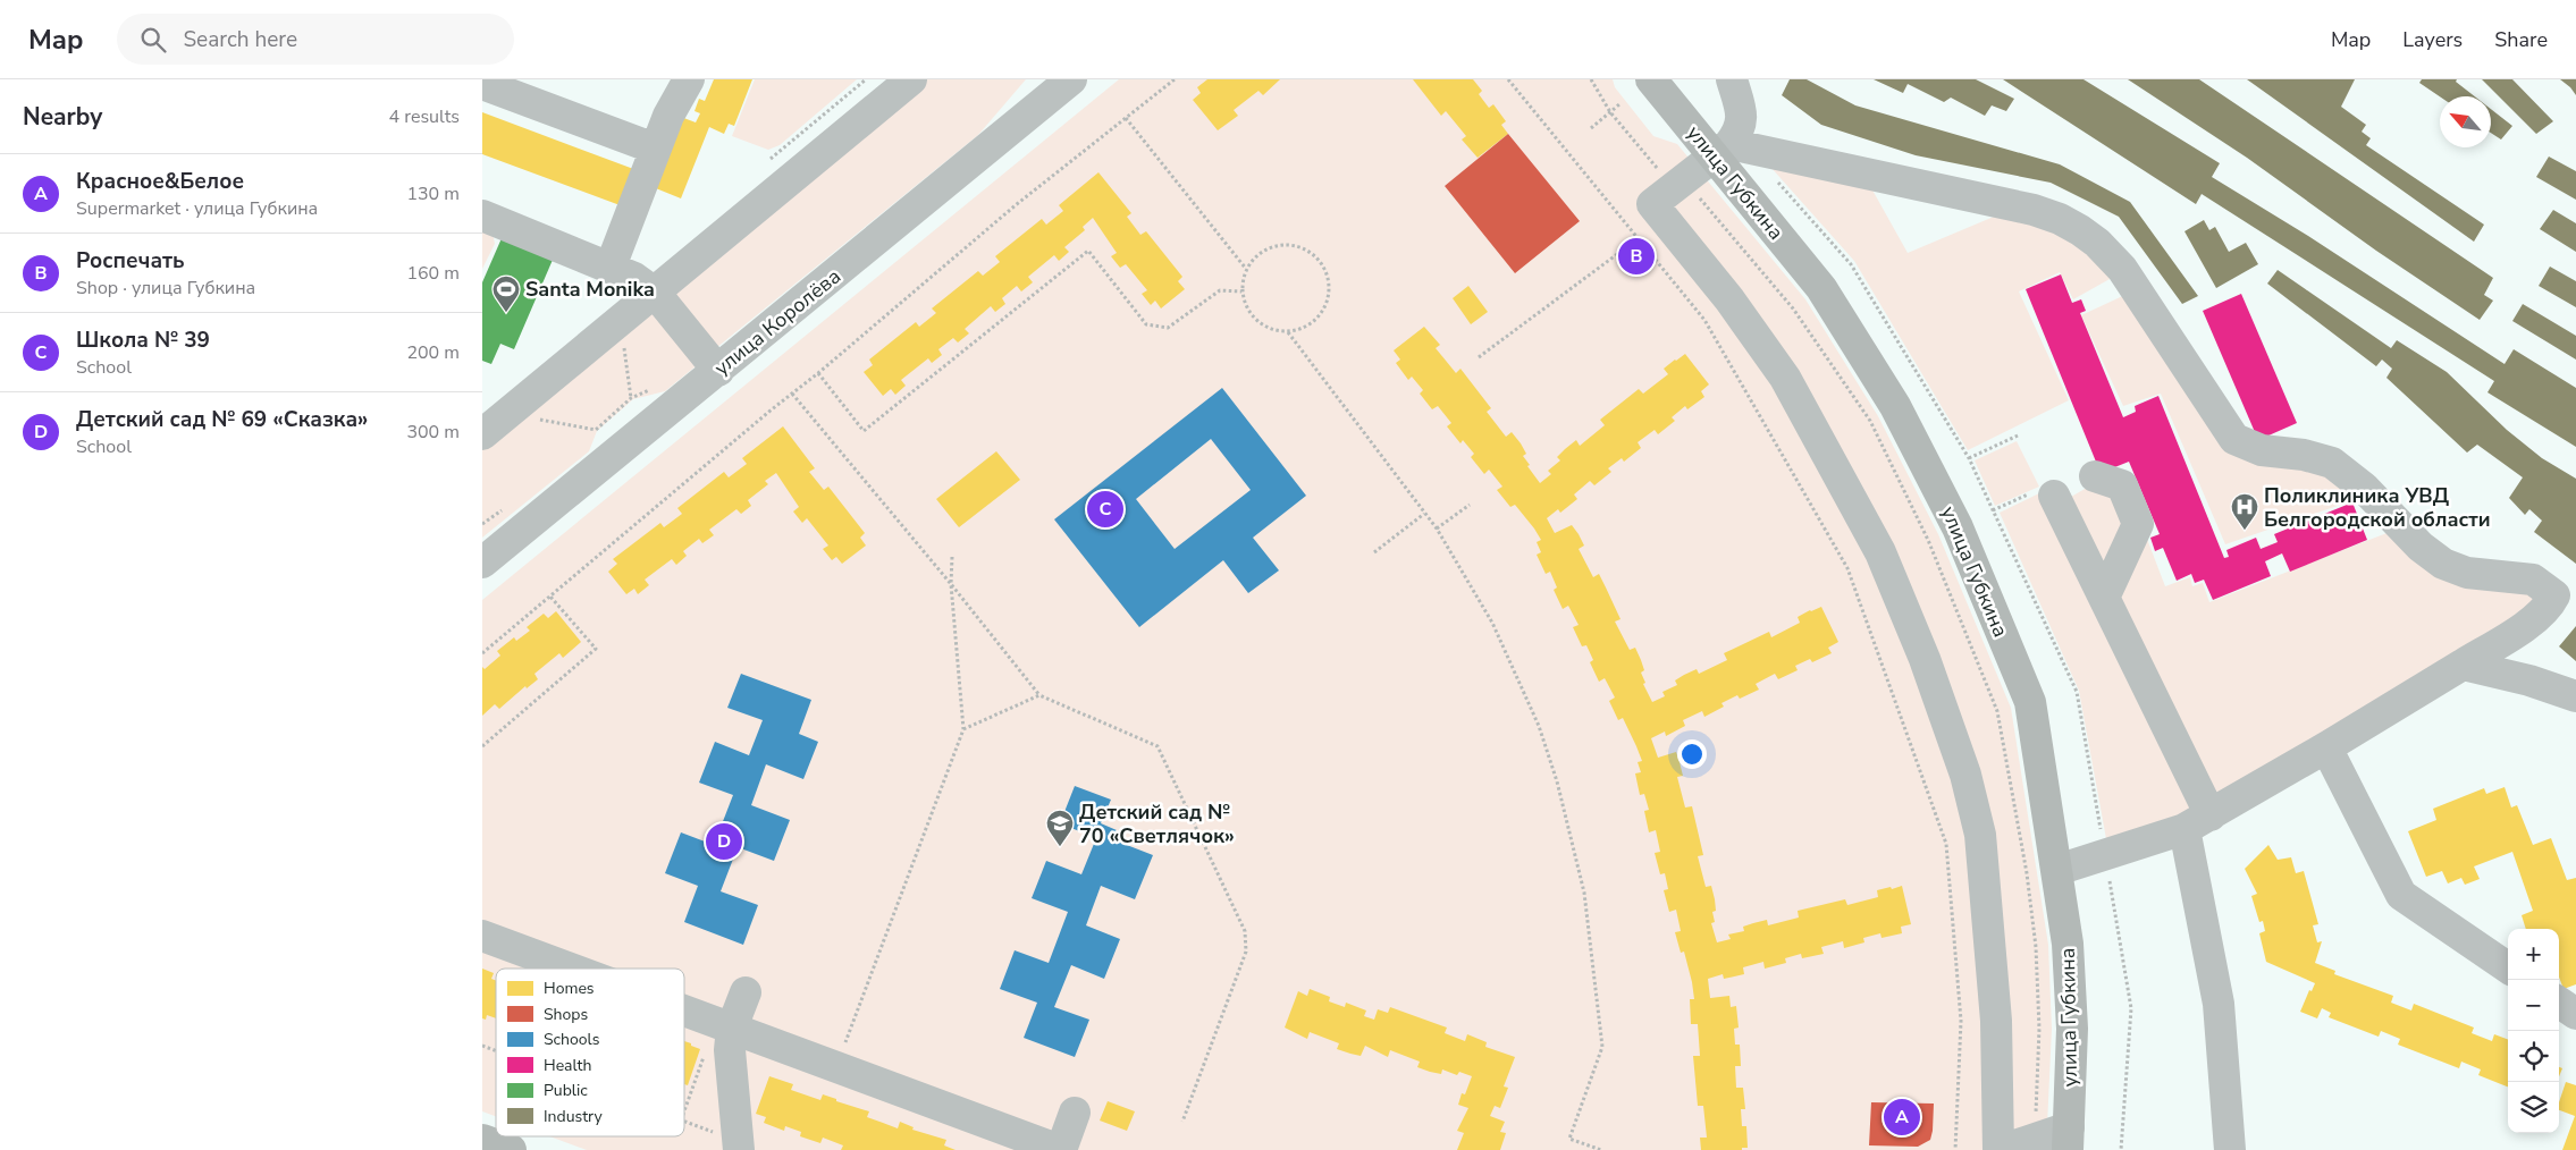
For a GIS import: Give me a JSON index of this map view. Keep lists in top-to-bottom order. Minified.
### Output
{"streets":{"main road":["улица Губкина"],"street":["улица Королёва"]},"places":{"sports":["Santa Monika"],"hospital":["Поликлиника УВД Белгородской области"],"school or university":["Детский сад № 70 «Светлячок»"]},"legend":["Homes","Shops","Schools","Health","Public","Industry"],"north":"top left","page":{"header":"Map","search":"Search here","nav":["Map","Layers","Share"],"heading":["Nearby","4 results"],"list":[{"mark":"A","name":"Красное&Белое","note":"Supermarket · улица Губкина","value":"130 m"},{"mark":"B","name":"Роспечать","note":"Shop · улица Губкина","value":"160 m"},{"mark":"C","name":"Школа № 39","note":"School","value":"200 m"},{"mark":"D","name":"Детский сад № 69 «Сказка»","note":"School","value":"300 m"}],"pins":["B","C","D","A"],"map_buttons":["+","−"]}}
